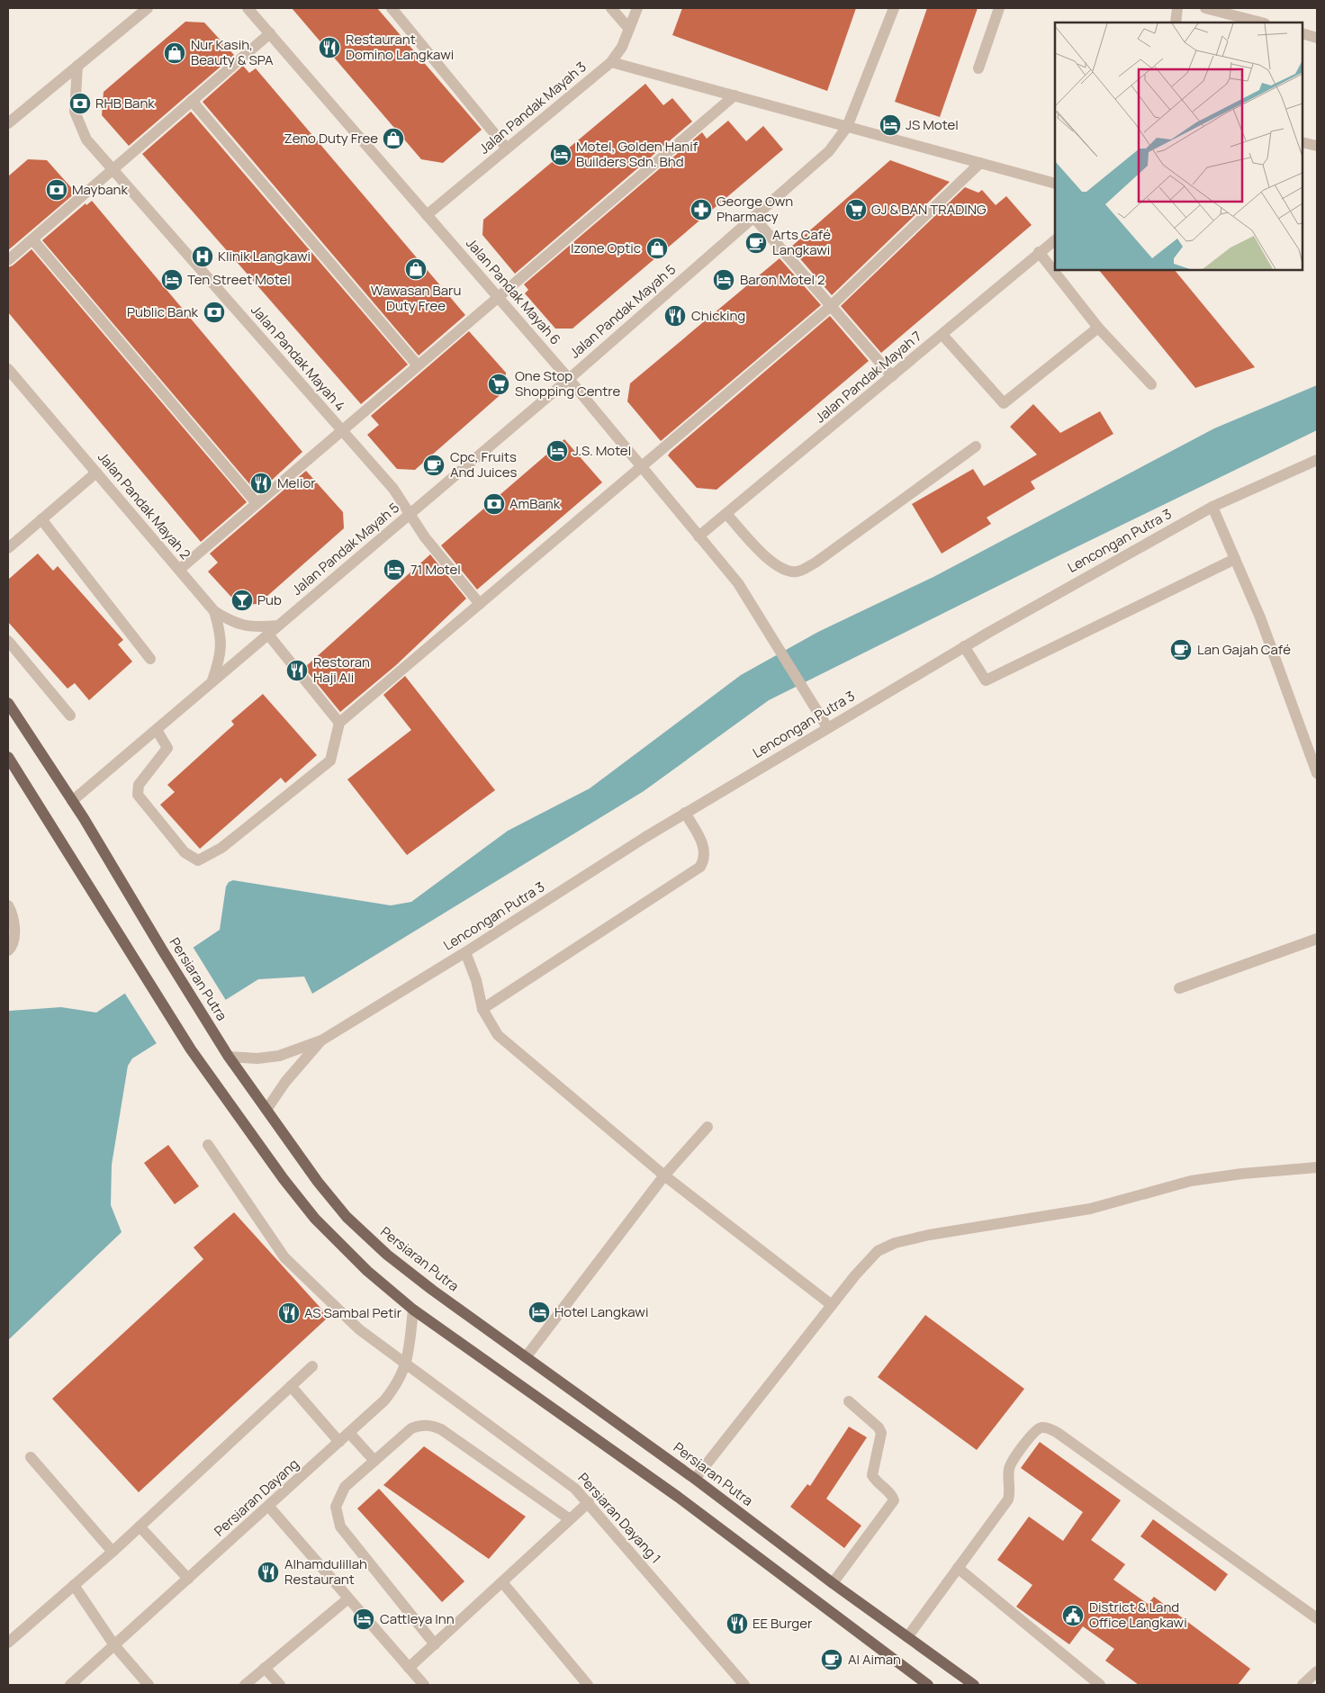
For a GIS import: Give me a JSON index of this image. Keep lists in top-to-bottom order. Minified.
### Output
{"streets":{"main road":["Persiaran Putra"],"street":["Jalan Pandak Mayah 3","Jalan Pandak Mayah 6","Jalan Pandak Mayah 5","Jalan Pandak Mayah 4","Jalan Pandak Mayah 7","Jalan Pandak Mayah 2","Lencongan Putra 3","Persiaran Dayang","Persiaran Dayang 1"]},"crossings":[["Jalan Pandak Mayah 3","Jalan Pandak Mayah 6"],["Jalan Pandak Mayah 6","Jalan Pandak Mayah 5"],["Jalan Pandak Mayah 6","Jalan Pandak Mayah 7"],["Jalan Pandak Mayah 6","Lencongan Putra 3"],["Jalan Pandak Mayah 5","Jalan Pandak Mayah 4"],["Jalan Pandak Mayah 5","Jalan Pandak Mayah 2"],["Jalan Pandak Mayah 5","Persiaran Putra"],["Persiaran Dayang","Persiaran Dayang 1"]],"places":{"restaurant":["Restaurant Domino Langkawi","Chicking","Melior","Restoran Haji Ali","AS Sambal Petir","Alhamdulillah Restaurant","EE Burger"],"shop":["Nur Kasih, Beauty & SPA","Zeno Duty Free","Izone Optic","Wawasan Baru Duty Free"],"bank":["RHB Bank","Maybank","Public Bank","AmBank"],"hotel":["JS Motel","Motel, Golden Hanif Builders Sdn. Bhd","Ten Street Motel","Baron Motel 2","J.S. Motel","71 Motel","Hotel Langkawi","Cattleya Inn"],"pharmacy":["George Own Pharmacy"],"supermarket":["GJ & BAN TRADING","One Stop Shopping Centre"],"cafe":["Arts Café Langkawi","Cpc, Fruits And Juices","Lan Gajah Café","Al Aiman"],"hospital":["Klinik Langkawi"],"bar":["Pub"],"public building":["District & Land Office Langkawi"]}}
